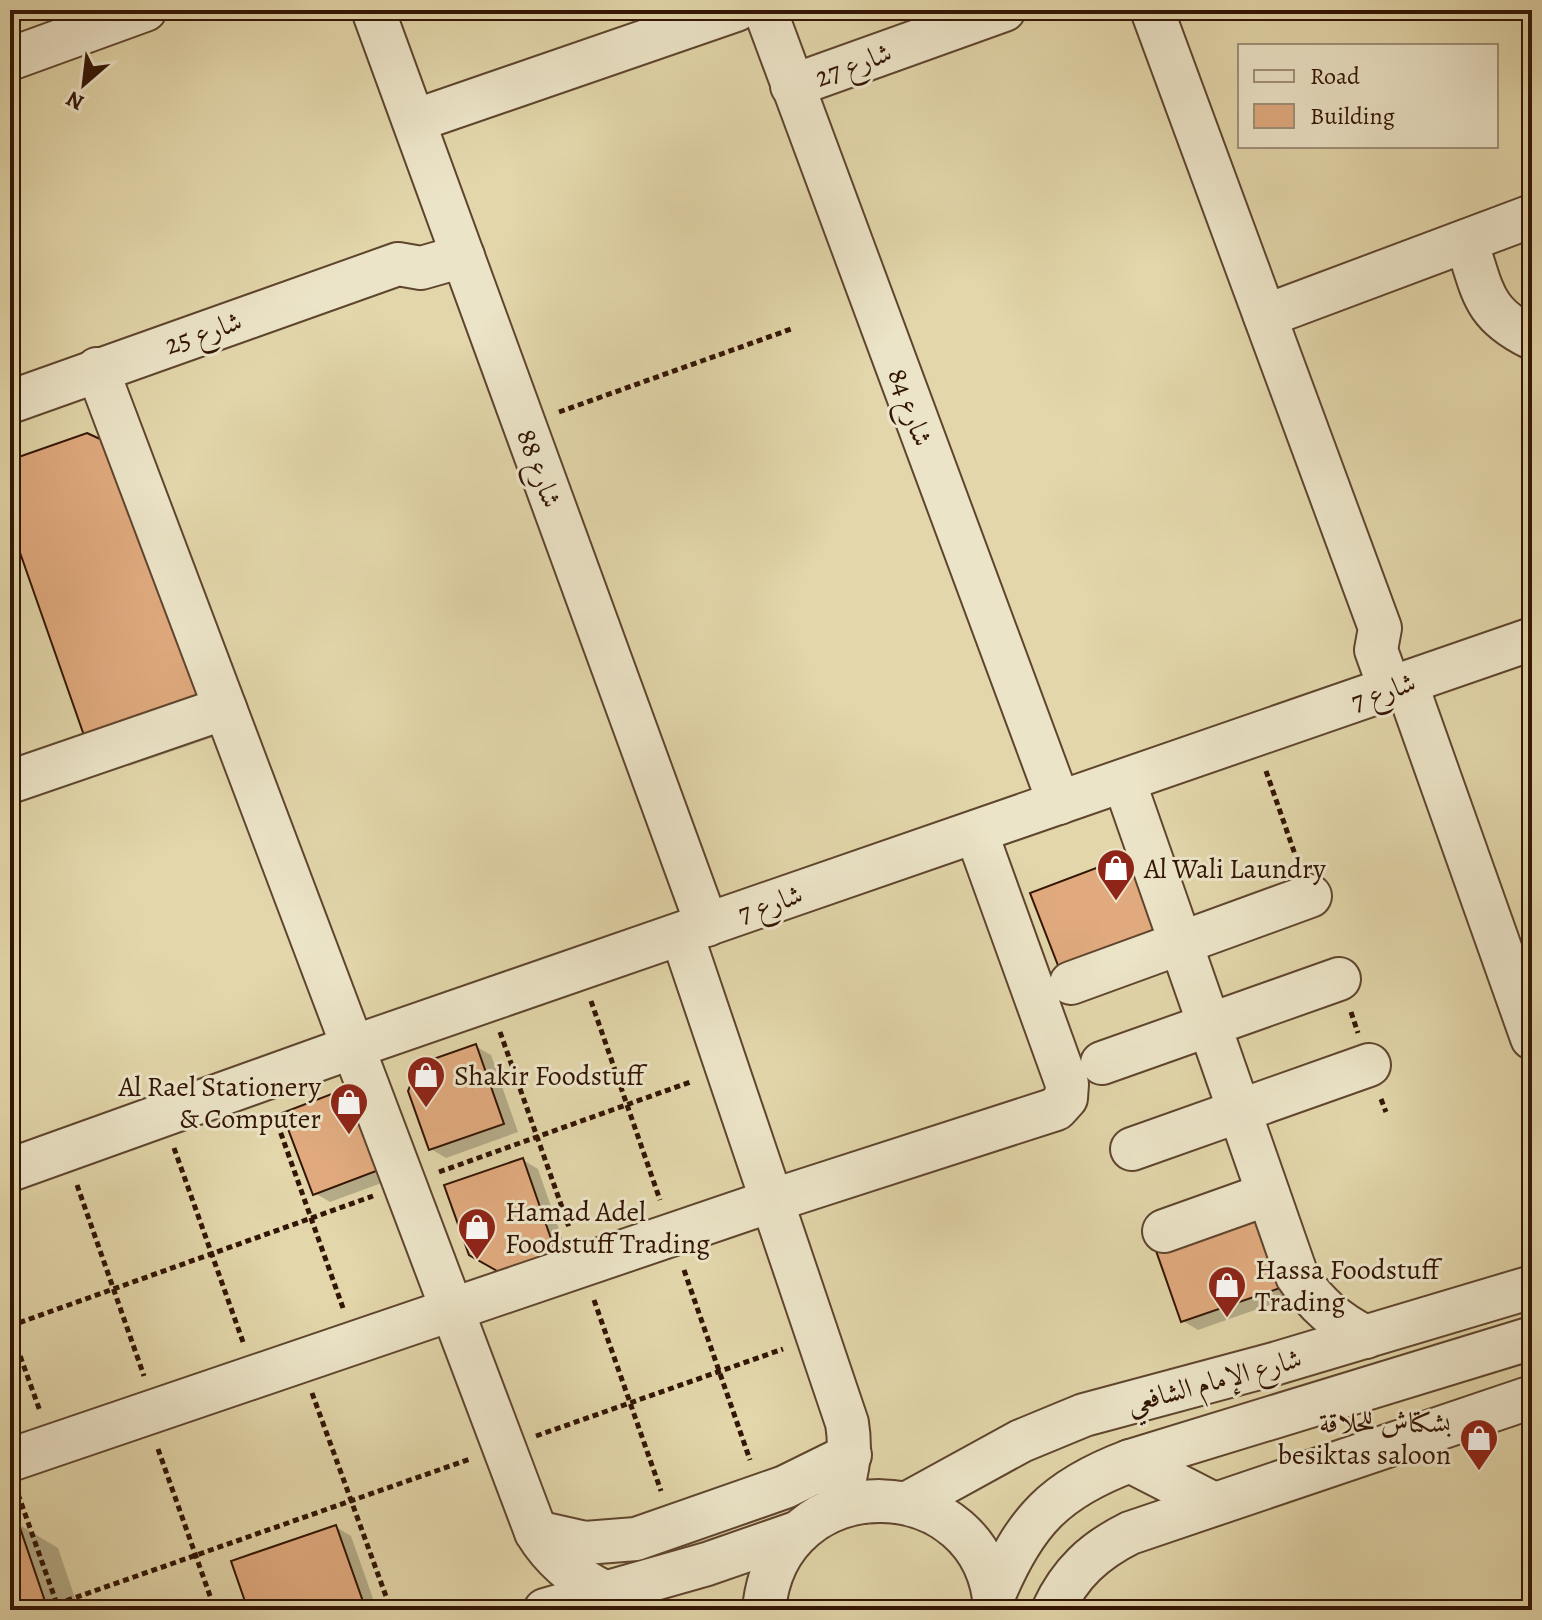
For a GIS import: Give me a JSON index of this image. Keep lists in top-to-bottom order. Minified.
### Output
{"streets":{"street":["شارع 27","شارع 25","شارع 84","شارع 88","شارع 7","شارع الإمام الشافعي"]},"crossings":[["شارع 27","شارع 84"],["شارع 25","شارع 88"],["شارع 84","شارع 7"],["شارع 88","شارع 7"]],"places":{"shop":["Al Wali Laundry","Shakir Foodstuff","Al Rael Stationery & Computer","Hamad Adel Foodstuff Trading","Hassa Foodstuff Trading","بشكتاش للحلاقة besiktas saloon"]},"legend":["Road","Building"],"north":"bottom left"}
